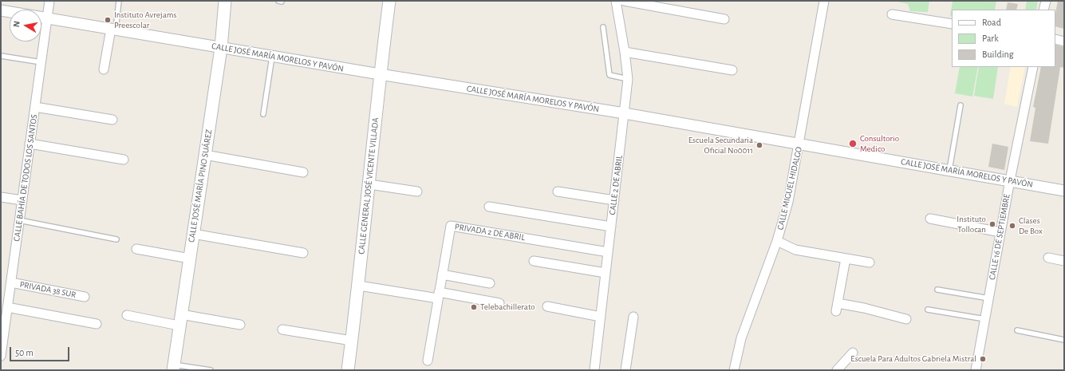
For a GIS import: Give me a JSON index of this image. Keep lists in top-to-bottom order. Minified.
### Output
{"streets":{"main road":["CALLE JOSÉ MARÍA PINO SUÁREZ","CALLE GENERAL JOSÉ VICENTE VILLADA"],"street":["CALLE JOSÉ MARÍA MORELOS Y PAVÓN","CALLE BAHÍA DE TODOS LOS SANTOS","CALLE 2 DE ABRIL","CALLE MIGUEL HIDALGO","PRIVADA 2 DE ABRIL","CALLE 16 DE SEPTIEMBRE","PRIVADA 38 SUR"]},"crossings":[["CALLE JOSÉ MARÍA MORELOS Y PAVÓN","CALLE BAHÍA DE TODOS LOS SANTOS"],["CALLE JOSÉ MARÍA MORELOS Y PAVÓN","CALLE 2 DE ABRIL"],["CALLE JOSÉ MARÍA MORELOS Y PAVÓN","CALLE JOSÉ MARÍA PINO SUÁREZ"],["CALLE JOSÉ MARÍA MORELOS Y PAVÓN","CALLE GENERAL JOSÉ VICENTE VILLADA"],["CALLE JOSÉ MARÍA MORELOS Y PAVÓN","CALLE MIGUEL HIDALGO"],["CALLE JOSÉ MARÍA MORELOS Y PAVÓN","CALLE 16 DE SEPTIEMBRE"],["CALLE BAHÍA DE TODOS LOS SANTOS","PRIVADA 38 SUR"],["CALLE 2 DE ABRIL","PRIVADA 2 DE ABRIL"]],"places":["Instituto Avrejams Preescolar","Consultorio Medico","Escuela Secundaria Oficial No0011","Instituto Tollocan","Clases De Box","Telebachillerato","Escuela Para Adultos Gabriela Mistral"],"legend":["Road","Park","Building"],"scale_bar":"50 m","north":"left"}
